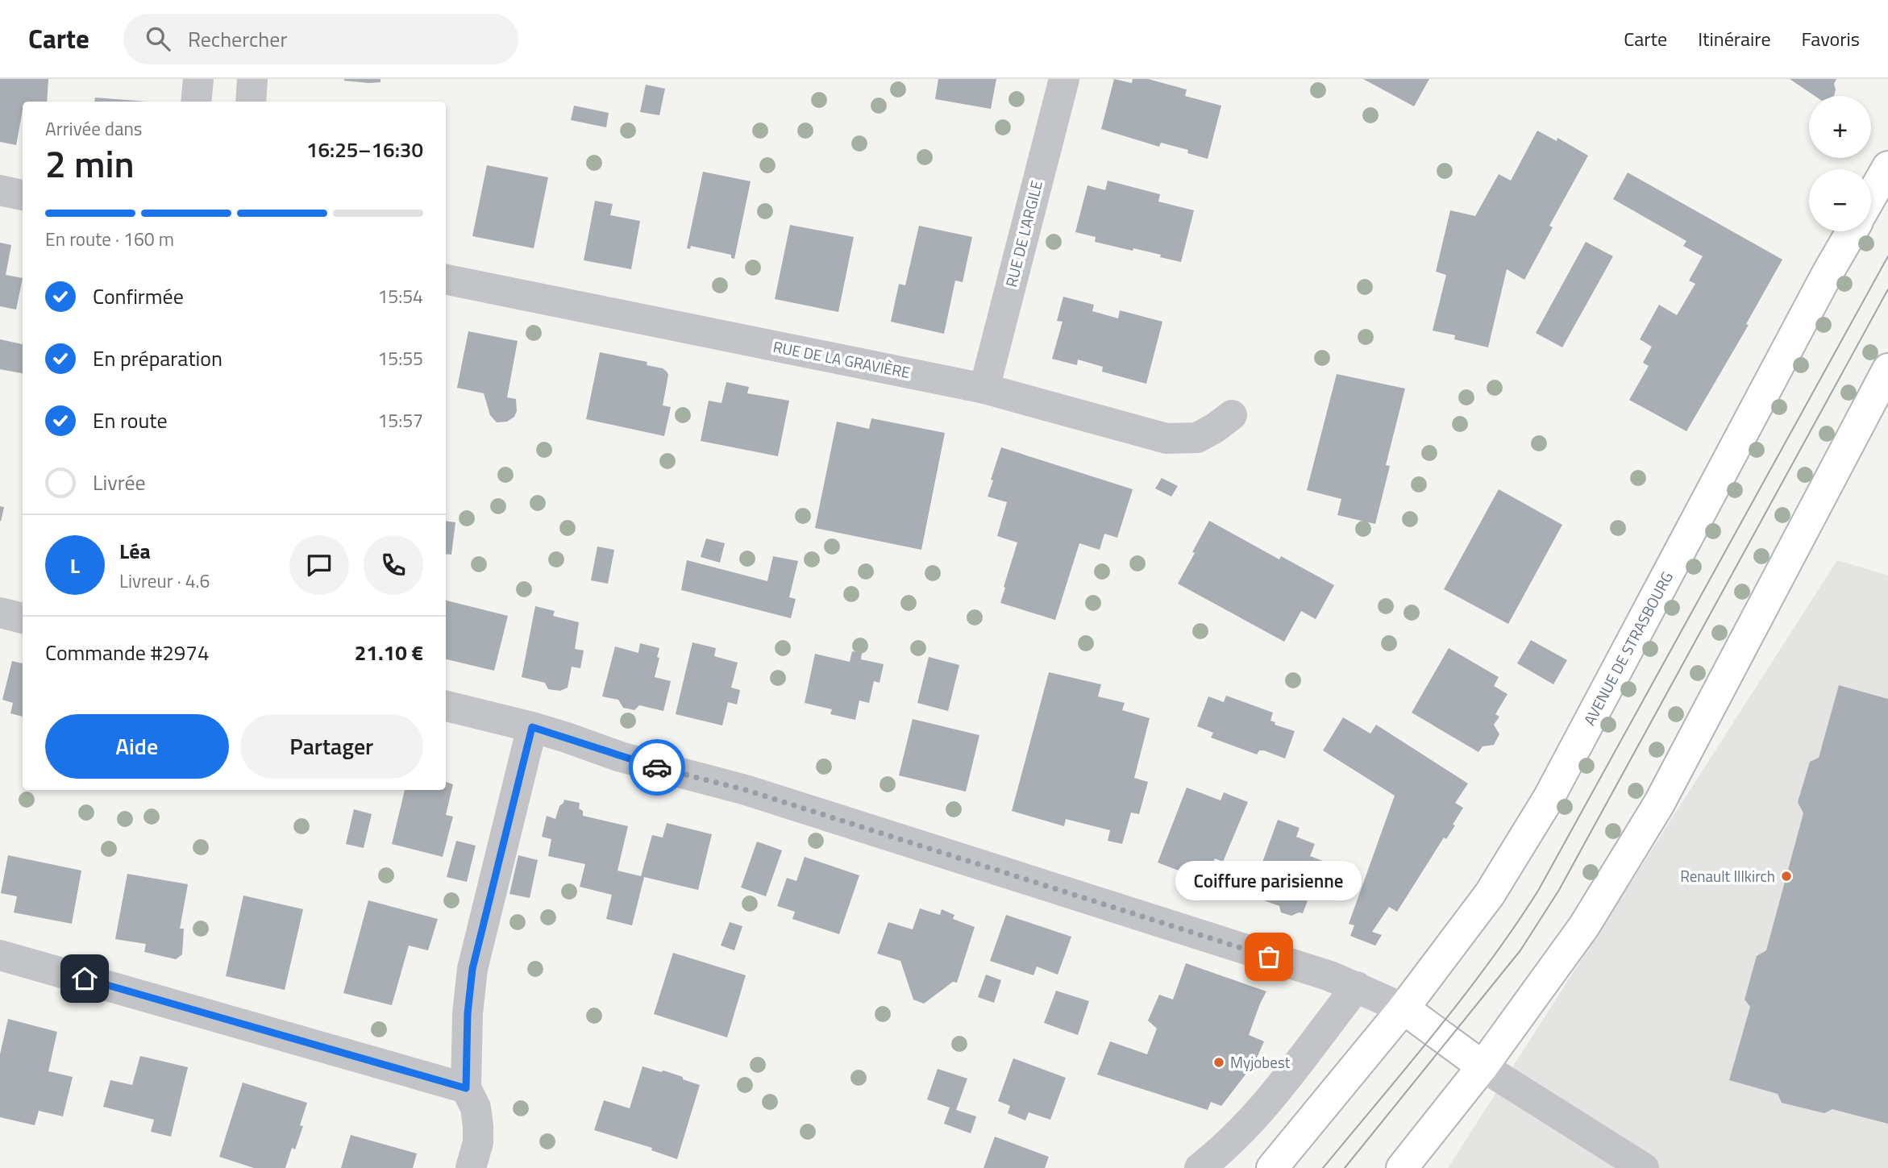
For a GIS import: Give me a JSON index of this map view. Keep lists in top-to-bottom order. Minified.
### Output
{"streets":{"main road":["AVENUE DE STRASBOURG"],"street":["RUE DE L'ARGILE","RUE DE LA GRAVIÈRE"]},"crossings":[["RUE DE L'ARGILE","RUE DE LA GRAVIÈRE"]],"places":["Renault Illkirch","Coiffure parisienne","Myjobest"],"page":{"header":"Carte","search":"Rechercher","nav":["Carte","Itinéraire","Favoris"],"map_buttons":["+","−"],"heading":["2 min","Arrivée dans","16:25–16:30"],"panel":["Léa","Livreur · 4.6","Commande #2974","21.10 €"],"bar":"En route · 160 m","list":[["Confirmée","15:54"],["En préparation","15:55"],["En route","15:57"],"Livrée"],"round":"L","buttons":["Aide","Partager"],"bubble":"Coiffure parisienne"}}
